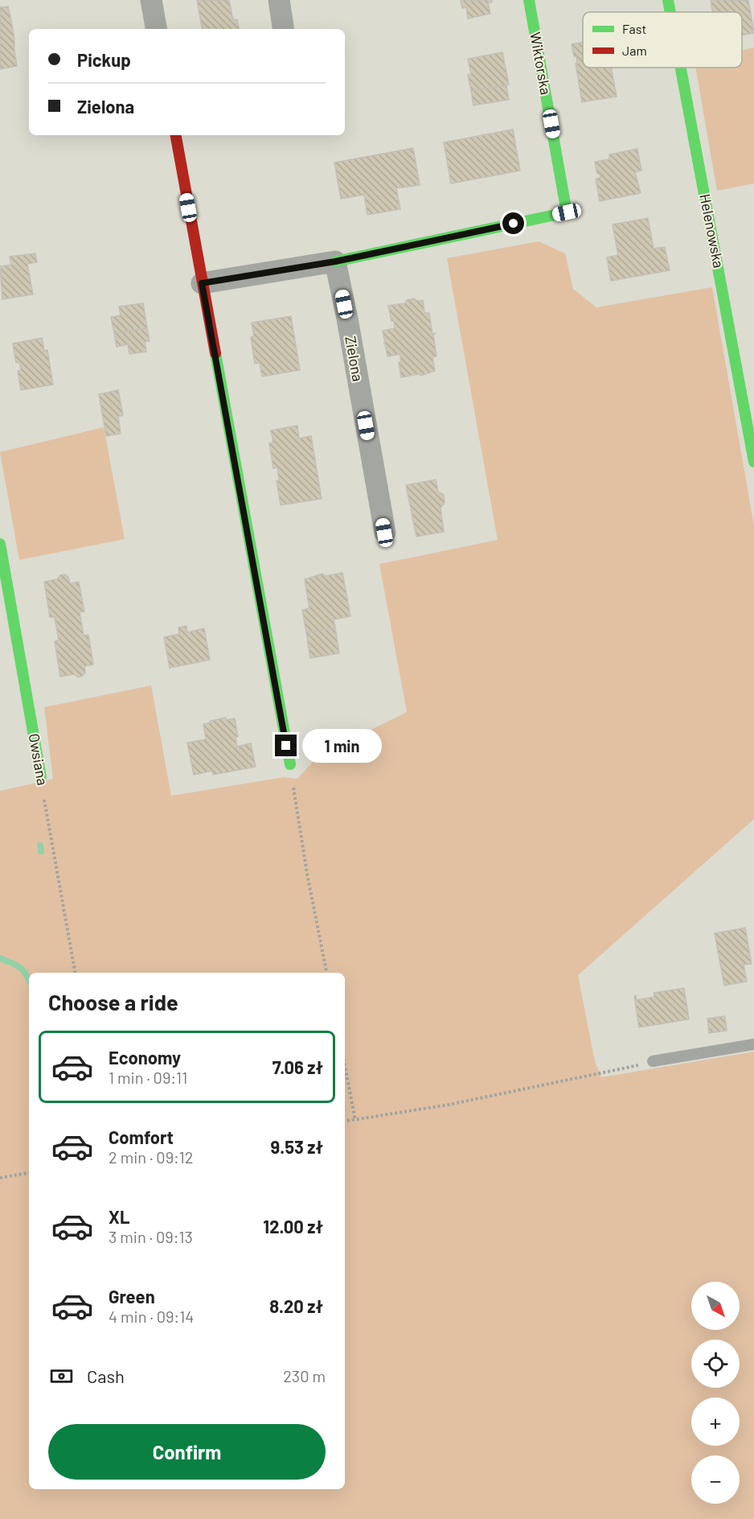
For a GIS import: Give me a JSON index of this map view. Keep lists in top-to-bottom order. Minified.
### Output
{"streets":{"street":["Wiktorska","Helenowska","Zielona","Owsiana"]},"crossings":[["Wiktorska","Zielona"]],"legend":["Fast","Jam"],"north":"bottom right","page":{"banner":["Pickup","Zielona"],"bubble":"1 min","heading":"Choose a ride","list":[{"name":"Economy","note":"1 min · 09:11","value":"7.06 zł"},{"name":"Comfort","note":"2 min · 09:12","value":"9.53 zł"},{"name":"XL","note":"3 min · 09:13","value":"12.00 zł"},{"name":"Green","note":"4 min · 09:14","value":"8.20 zł"}],"map_buttons":["+","−"],"pay":["Cash","230 m"],"buttons":"Confirm"}}
